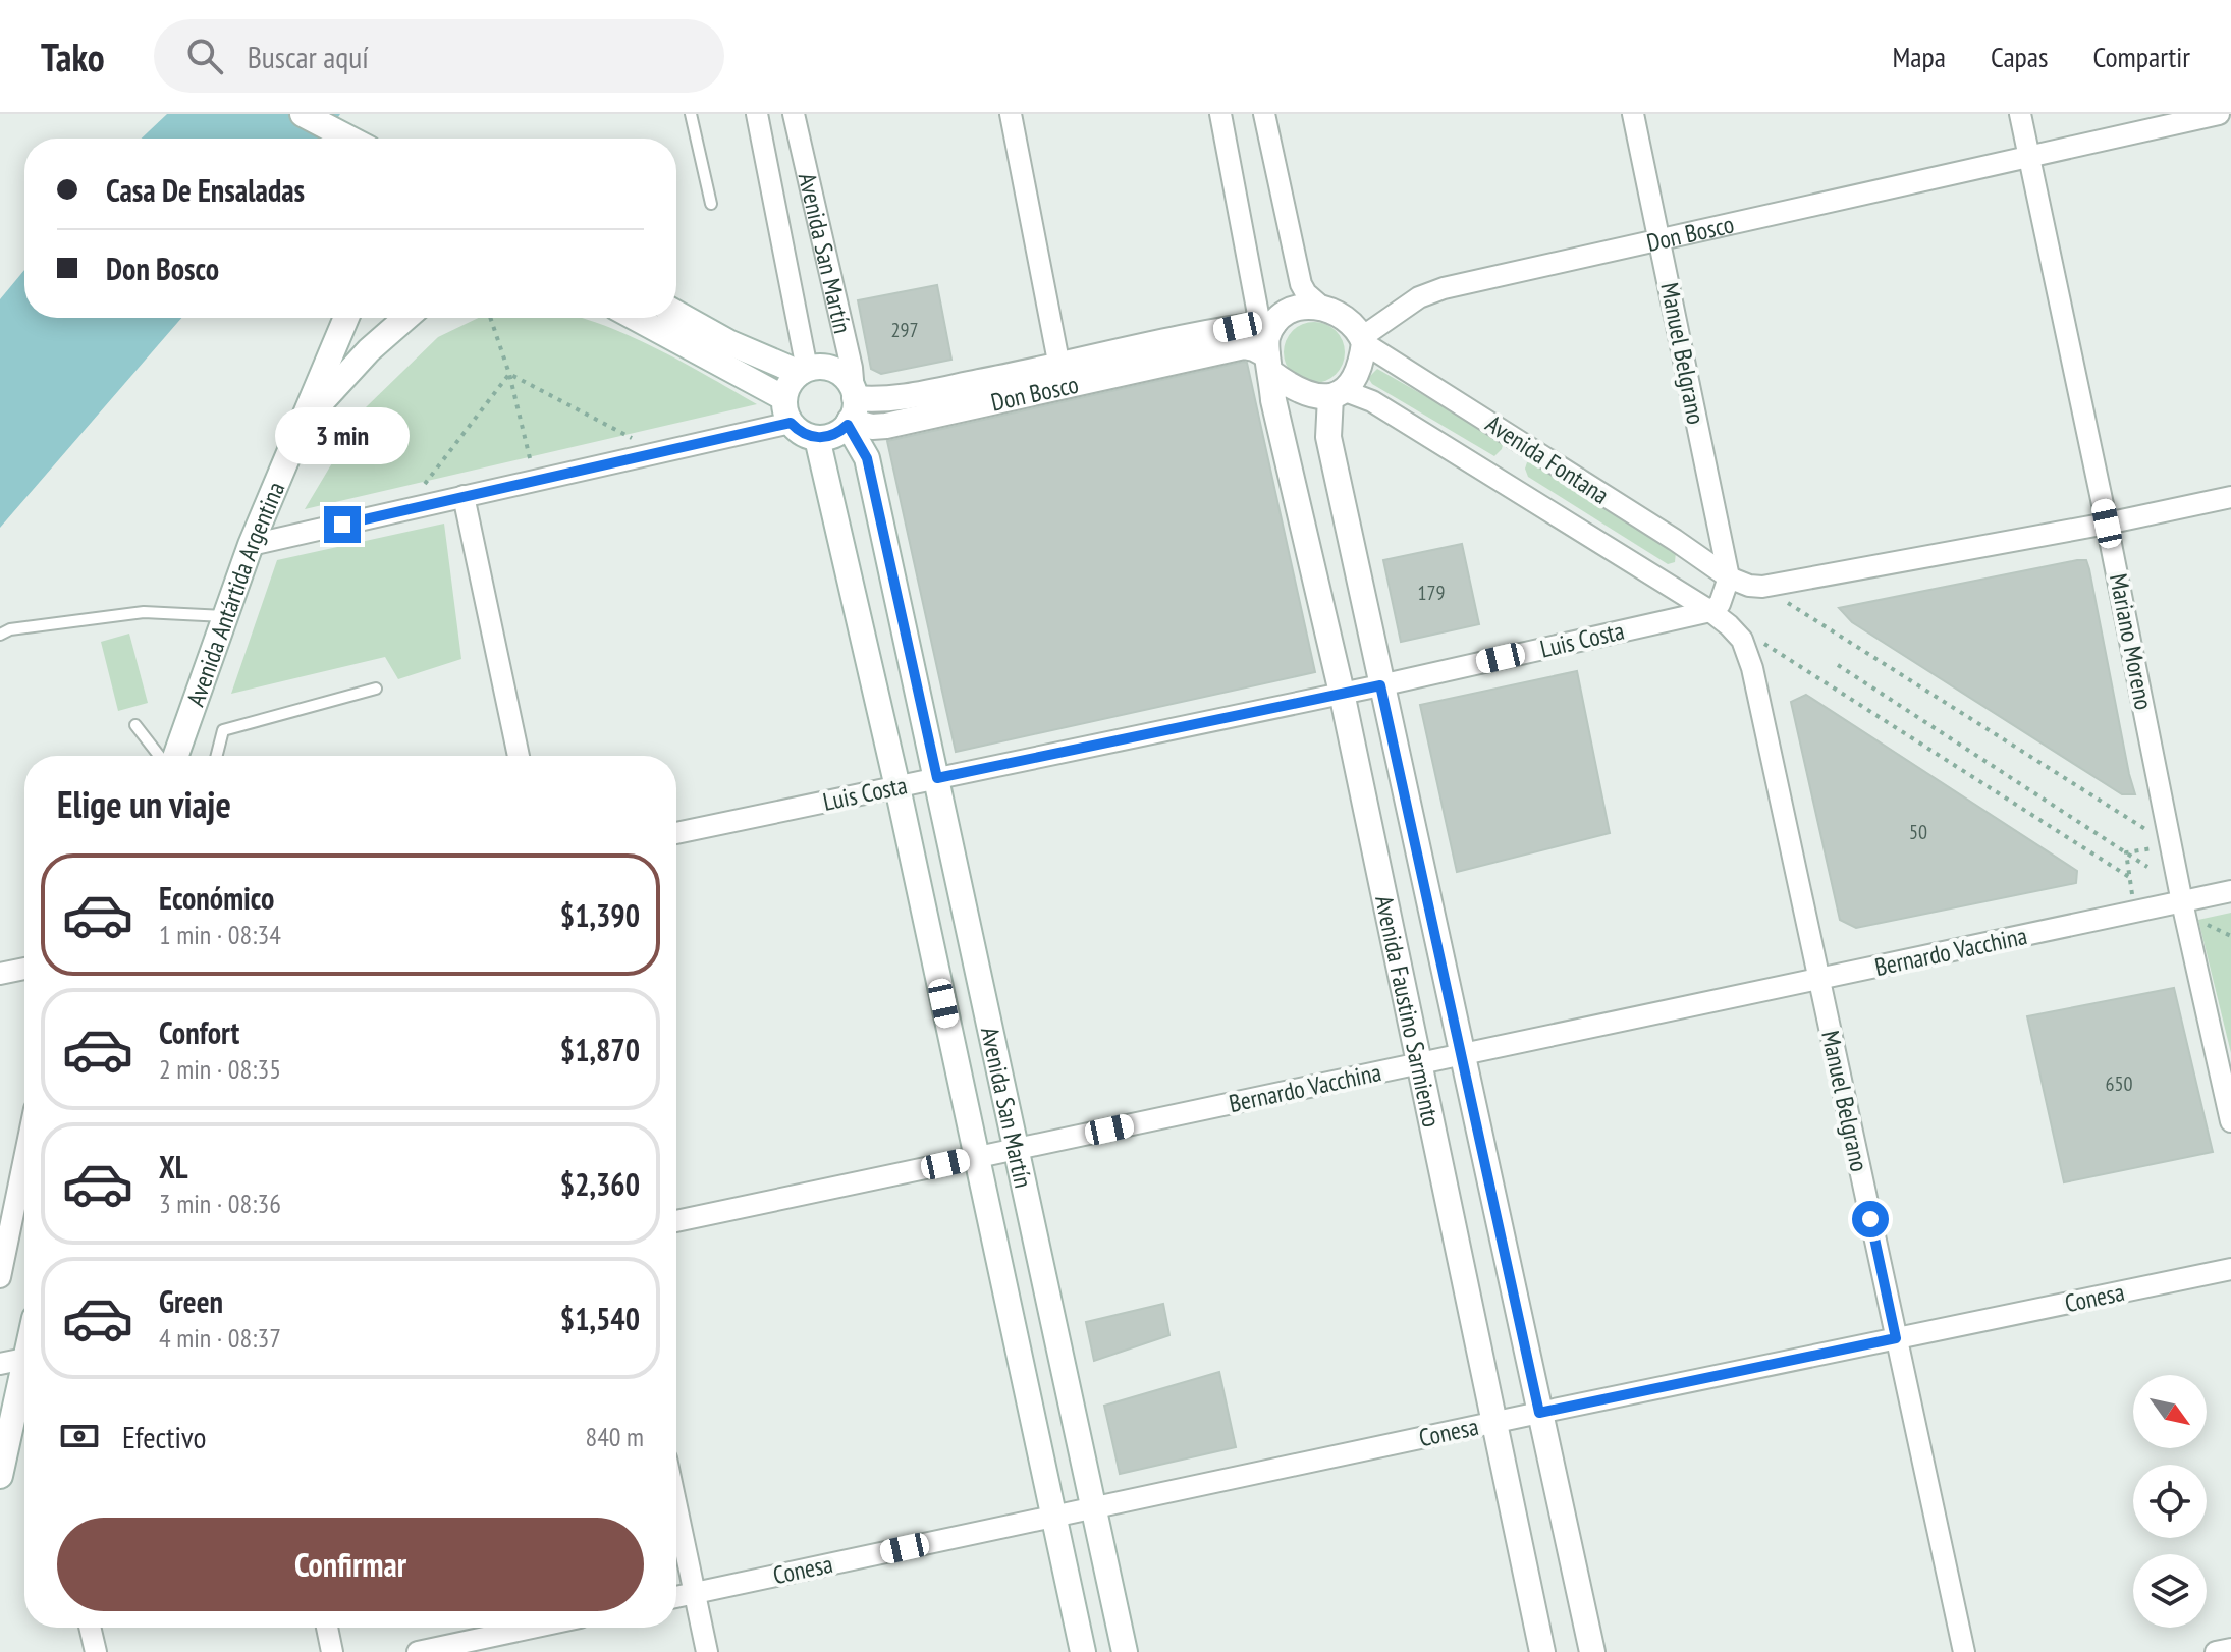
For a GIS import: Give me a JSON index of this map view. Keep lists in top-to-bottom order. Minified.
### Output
{"streets":{"main road":["Don Bosco","Avenida San Martín","Avenida Antártida Argentina","Avenida Faustino Sarmiento"],"street":["Manuel Belgrano","Avenida Fontana","Luis Costa","Mariano Moreno","Bernardo Vacchina","Conesa"]},"crossings":[["Don Bosco","Avenida San Martín"],["Don Bosco","Manuel Belgrano"],["Don Bosco","Avenida Fontana"],["Don Bosco","Mariano Moreno"],["Don Bosco","Avenida Faustino Sarmiento"],["Avenida San Martín","Luis Costa"],["Avenida San Martín","Bernardo Vacchina"],["Avenida San Martín","Conesa"],["Manuel Belgrano","Avenida Fontana"],["Manuel Belgrano","Bernardo Vacchina"],["Manuel Belgrano","Conesa"],["Avenida Fontana","Luis Costa"],["Avenida Fontana","Avenida Faustino Sarmiento"],["Luis Costa","Avenida Faustino Sarmiento"],["Mariano Moreno","Bernardo Vacchina"],["Bernardo Vacchina","Avenida Faustino Sarmiento"],["Avenida Faustino Sarmiento","Conesa"]],"house_numbers":["297","179","50","650"],"north":"bottom right","page":{"header":"Tako","search":"Buscar aquí","nav":["Mapa","Capas","Compartir"],"banner":["Casa De Ensaladas","Don Bosco"],"bubble":"3 min","heading":"Elige un viaje","list":[{"name":"Económico","note":"1 min · 08:34","value":"$1,390"},{"name":"Confort","note":"2 min · 08:35","value":"$1,870"},{"name":"XL","note":"3 min · 08:36","value":"$2,360"},{"name":"Green","note":"4 min · 08:37","value":"$1,540"}],"pay":["Efectivo","840 m"],"buttons":"Confirmar"}}
